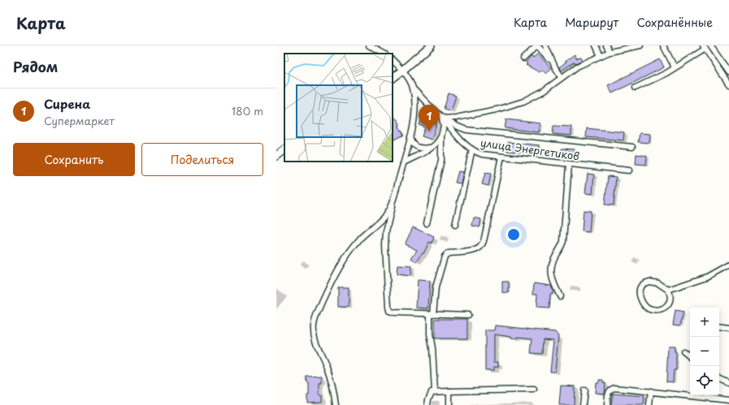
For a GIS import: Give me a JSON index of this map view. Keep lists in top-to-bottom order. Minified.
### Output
{"streets":{"street":["улица Энергетиков"]},"page":{"header":"Карта","nav":["Карта","Маршрут","Сохранённые"],"heading":"Рядом","list":[{"mark":"1","name":"Сирена","note":"Супермаркет","value":"180 m"}],"pins":"1","buttons":["Сохранить","Поделиться"],"map_buttons":["+","−"]}}
